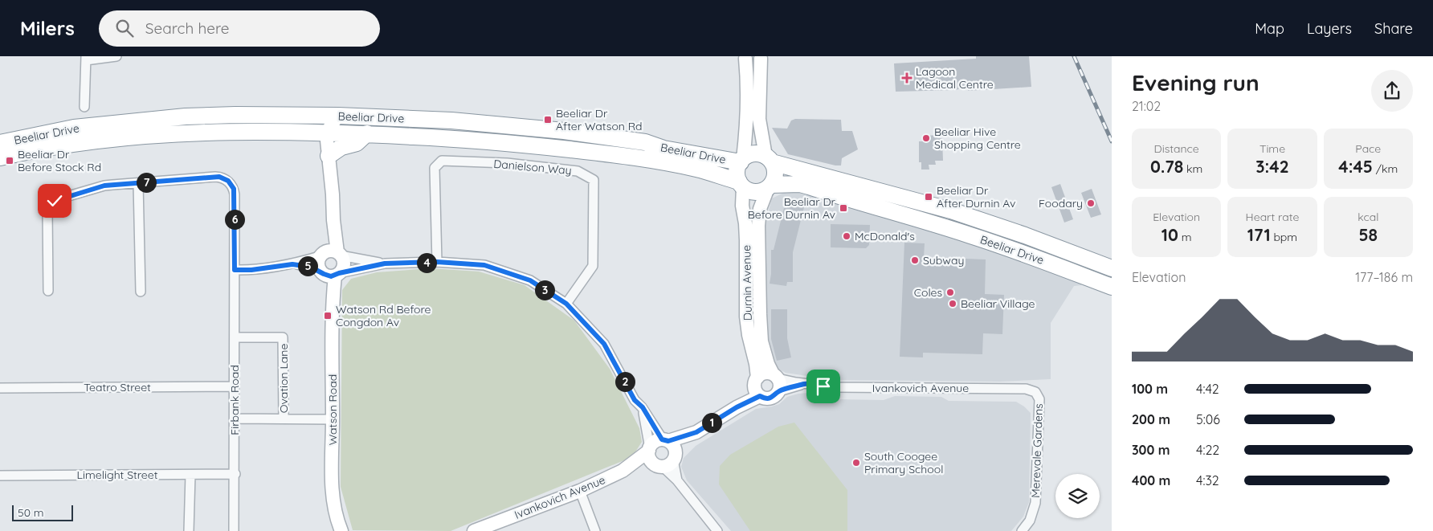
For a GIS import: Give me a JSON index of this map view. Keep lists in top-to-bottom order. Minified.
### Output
{"streets":{"highway":["Beeliar Drive"],"street":["Danielson Way","Durnin Avenue","Ovation Lane","Teatro Street","Ivankovich Avenue","Firbank Road","Watson Road","Merevale Gardens","Limelight Street"]},"crossings":[["Beeliar Drive","Durnin Avenue"],["Durnin Avenue","Ivankovich Avenue"],["Ovation Lane","Firbank Road"],["Teatro Street","Firbank Road"],["Ivankovich Avenue","Merevale Gardens"],["Firbank Road","Limelight Street"]],"places":{"health":["Lagoon Medical Centre"],"transit":["Beeliar Dr After Watson Rd","Beeliar Dr Before Stock Rd","Beeliar Dr After Durnin Av","Beeliar Dr Before Durnin Av","Watson Rd Before Congdon Av"],"other":["Beeliar Hive Shopping Centre","Foodary","McDonald's","Subway","Coles","Beeliar Village","South Coogee Primary School"]},"scale_bar":"50 m","page":{"header":"Milers","search":"Search here","nav":["Map","Layers","Share"],"heading":["Evening run","21:02"],"stats":[["Distance","0.78 km"],["Time","3:42"],["Pace","4:45 /km"],["Elevation","10 m"],["Heart rate","171 bpm"],["kcal","58"]],"pins":["7","6","4","5","3","2","1"],"chart":["Elevation","177–186 m"],"list":[{"name":"100 m","note":"4:42"},{"name":"200 m","note":"5:06"},{"name":"300 m","note":"4:22"},{"name":"400 m","note":"4:32"}],"scale":"50 m"}}
